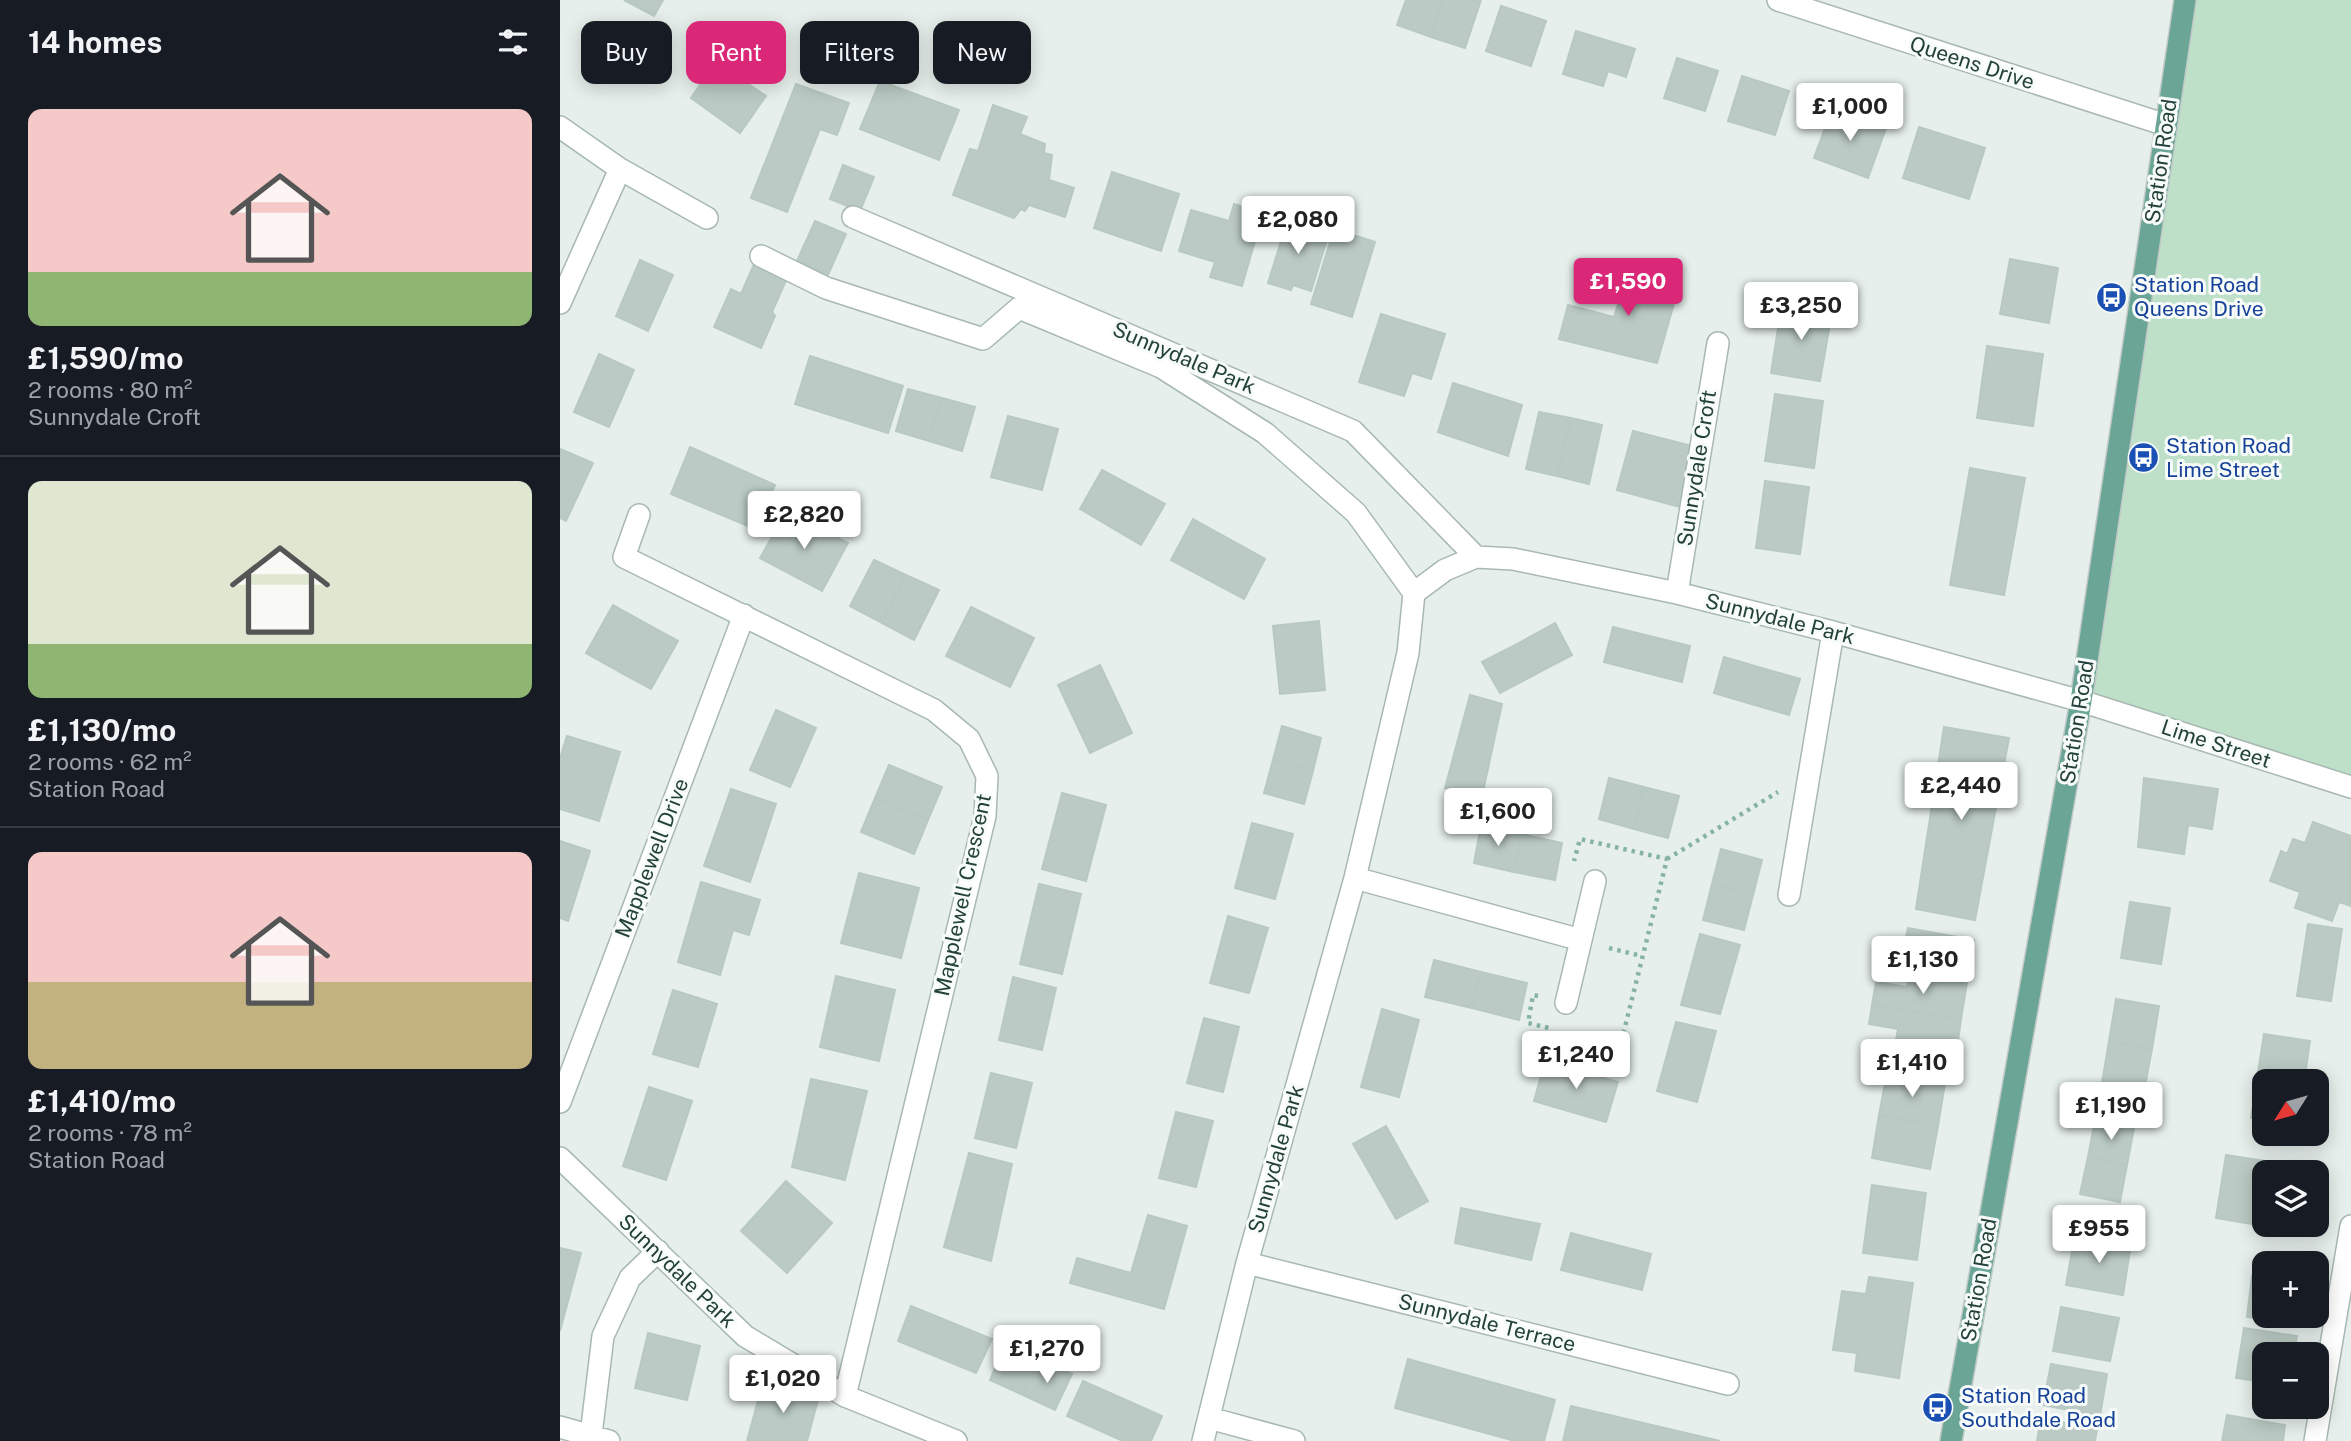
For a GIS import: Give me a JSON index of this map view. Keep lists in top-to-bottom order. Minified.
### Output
{"streets":{"main road":["Station Road"],"street":["Queens Drive","Sunnydale Park","Sunnydale Croft","Lime Street","Mapplewell Drive","Mapplewell Crescent","Sunnydale Terrace"]},"crossings":[["Queens Drive","Station Road"],["Station Road","Sunnydale Park"],["Station Road","Lime Street"],["Sunnydale Park","Sunnydale Croft"],["Sunnydale Park","Lime Street"],["Sunnydale Park","Mapplewell Crescent"],["Sunnydale Park","Sunnydale Terrace"],["Mapplewell Drive","Mapplewell Crescent"]],"places":{"bus stop":["Station Road Queens Drive","Station Road Lime Street","Station Road Southdale Road"]},"north":"bottom left","page":{"heading":"14 homes","chip":["Buy","Rent","Filters","New"],"price":["£1,000","£2,080","£1,590","£3,250","£2,820","£2,440","£1,600","£1,130","£1,240","£1,410","£1,190","£955","£1,270","£1,020"],"list":[{"name":"£1,590/mo","note":"2 rooms · 80 m² · Sunnydale Croft"},{"name":"£1,130/mo","note":"2 rooms · 62 m² · Station Road"},{"name":"£1,410/mo","note":"2 rooms · 78 m² · Station Road"}],"map_buttons":["+","−"]}}
